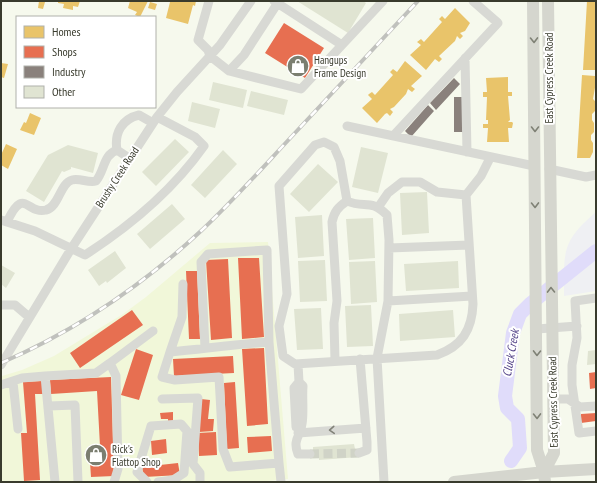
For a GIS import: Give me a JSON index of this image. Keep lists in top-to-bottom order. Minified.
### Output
{"streets":{"main road":["East Cypress Creek Road"],"street":["Brushy Creek Road"]},"water":["Cluck Creek"],"places":{"shop":["Hangups Frame Design","Rick's Flattop Shop"]},"legend":["Homes","Shops","Industry","Other"]}
